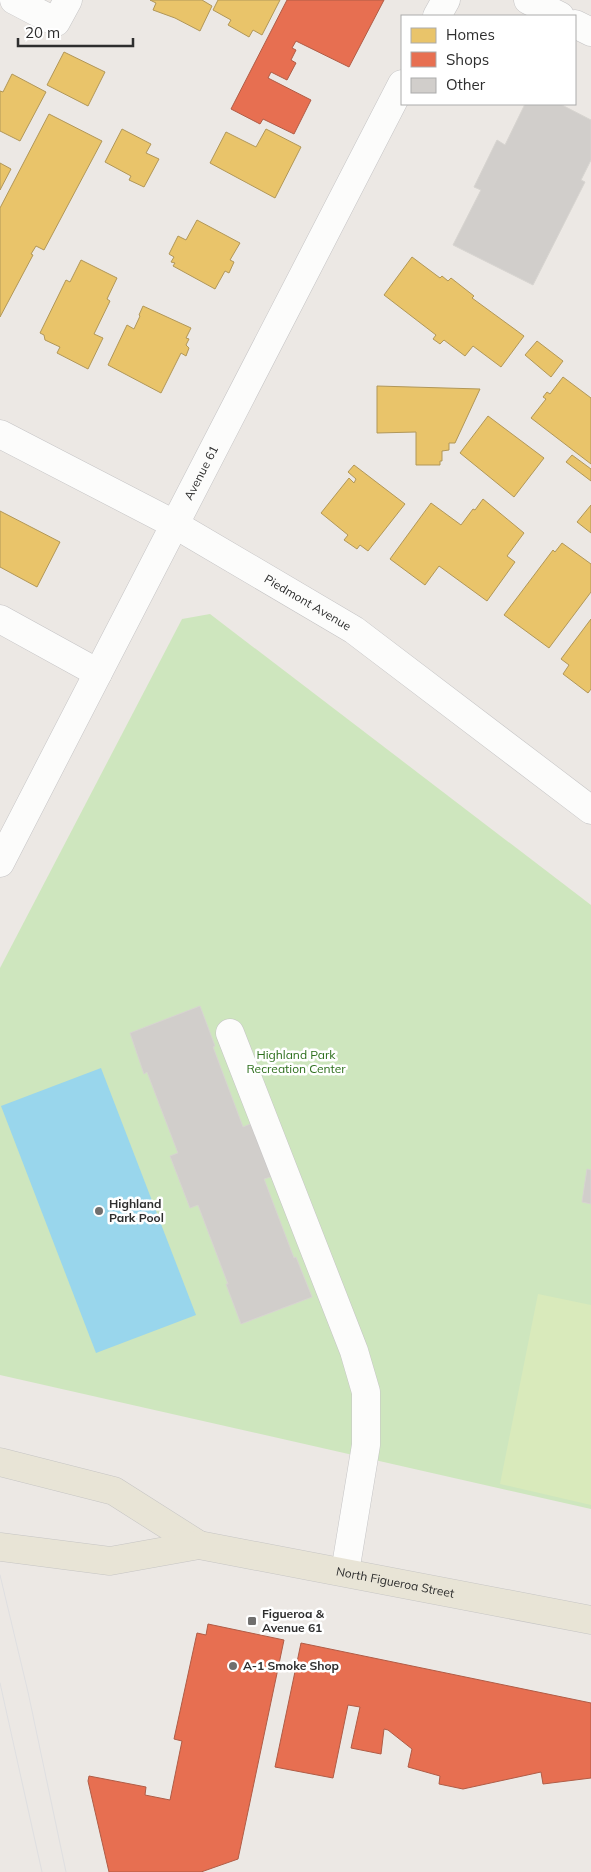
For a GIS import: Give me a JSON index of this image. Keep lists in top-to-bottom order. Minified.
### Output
{"streets":{"main road":["North Figueroa Street"],"street":["Avenue 61","Piedmont Avenue"]},"crossings":[["Avenue 61","Piedmont Avenue"]],"parks":["Highland Park Recreation Center"],"places":{"other":["Highland Park Pool","A-1 Smoke Shop"],"transit":["Figueroa & Avenue 61"]},"legend":["Homes","Shops","Other"],"scale_bar":"20 m"}
